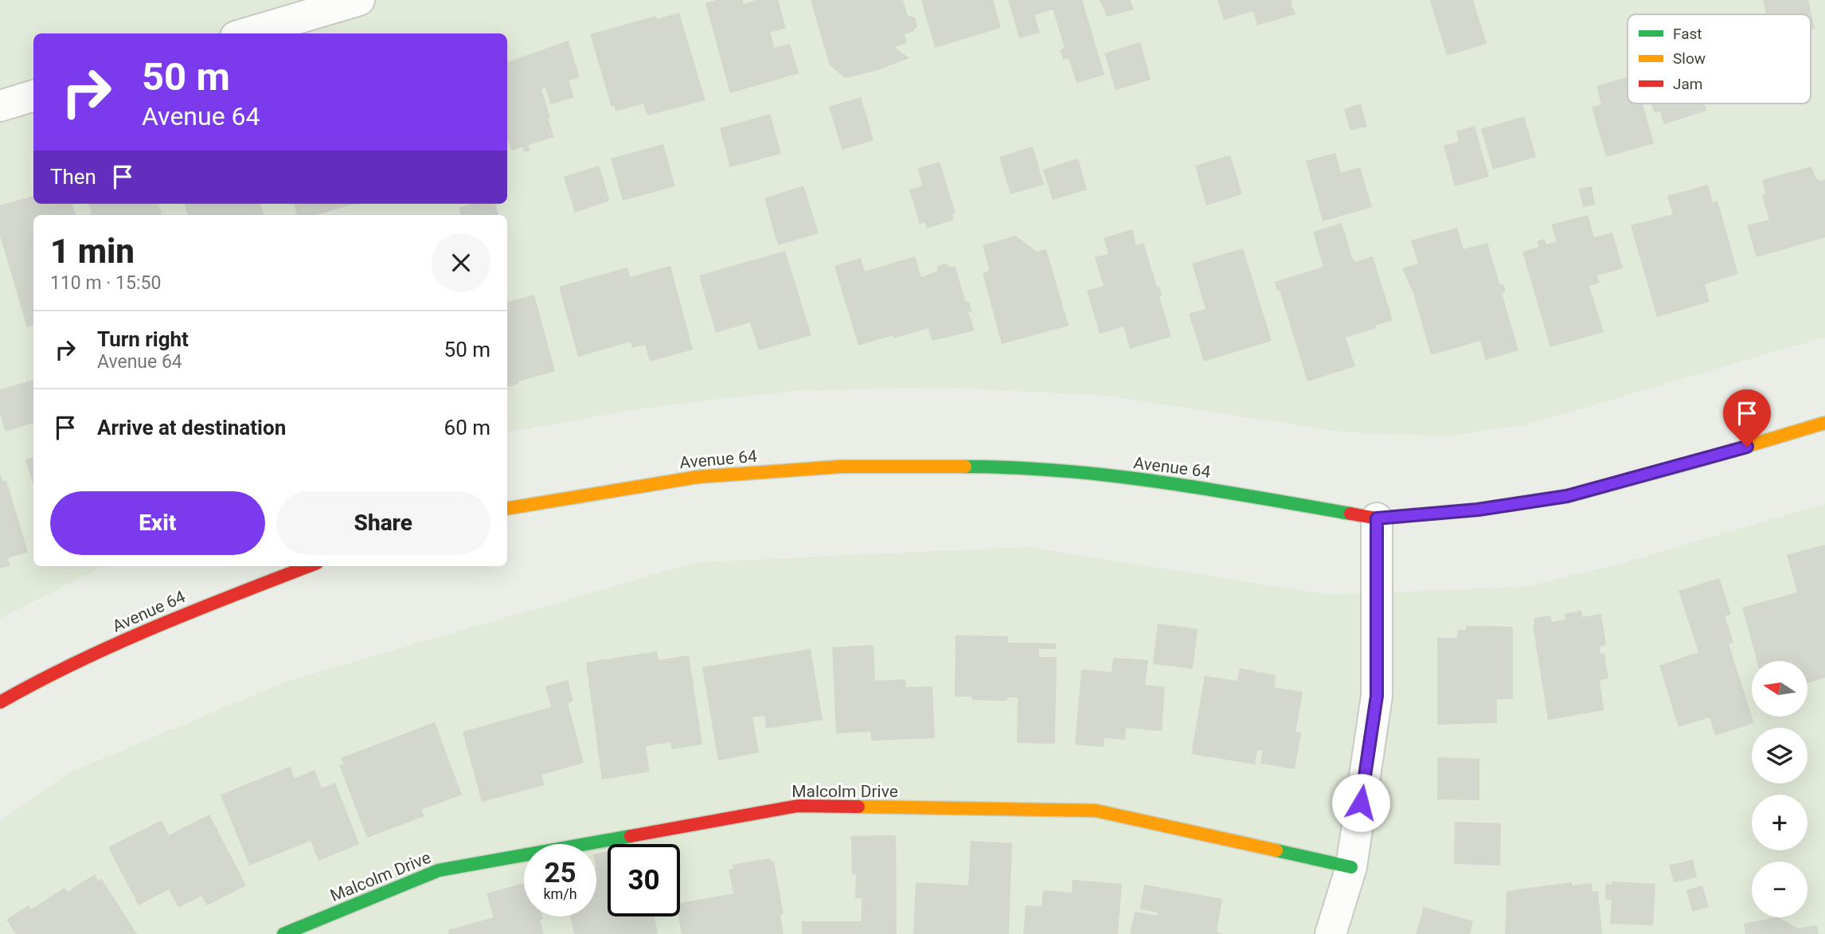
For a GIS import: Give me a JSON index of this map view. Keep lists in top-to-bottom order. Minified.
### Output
{"streets":{"street":["Avenue 64","Malcolm Drive"]},"legend":["Fast","Slow","Jam"],"north":"left","page":{"turn":["50 m","Avenue 64"],"then":"Then","heading":["1 min","110 m · 15:50"],"list":[{"name":"Turn right","note":"Avenue 64","value":"50 m"},{"name":"Arrive at destination","value":"60 m"}],"buttons":["Exit","Share"],"map_buttons":["+","−"],"speed":"25 km/h","limit":"30"}}
